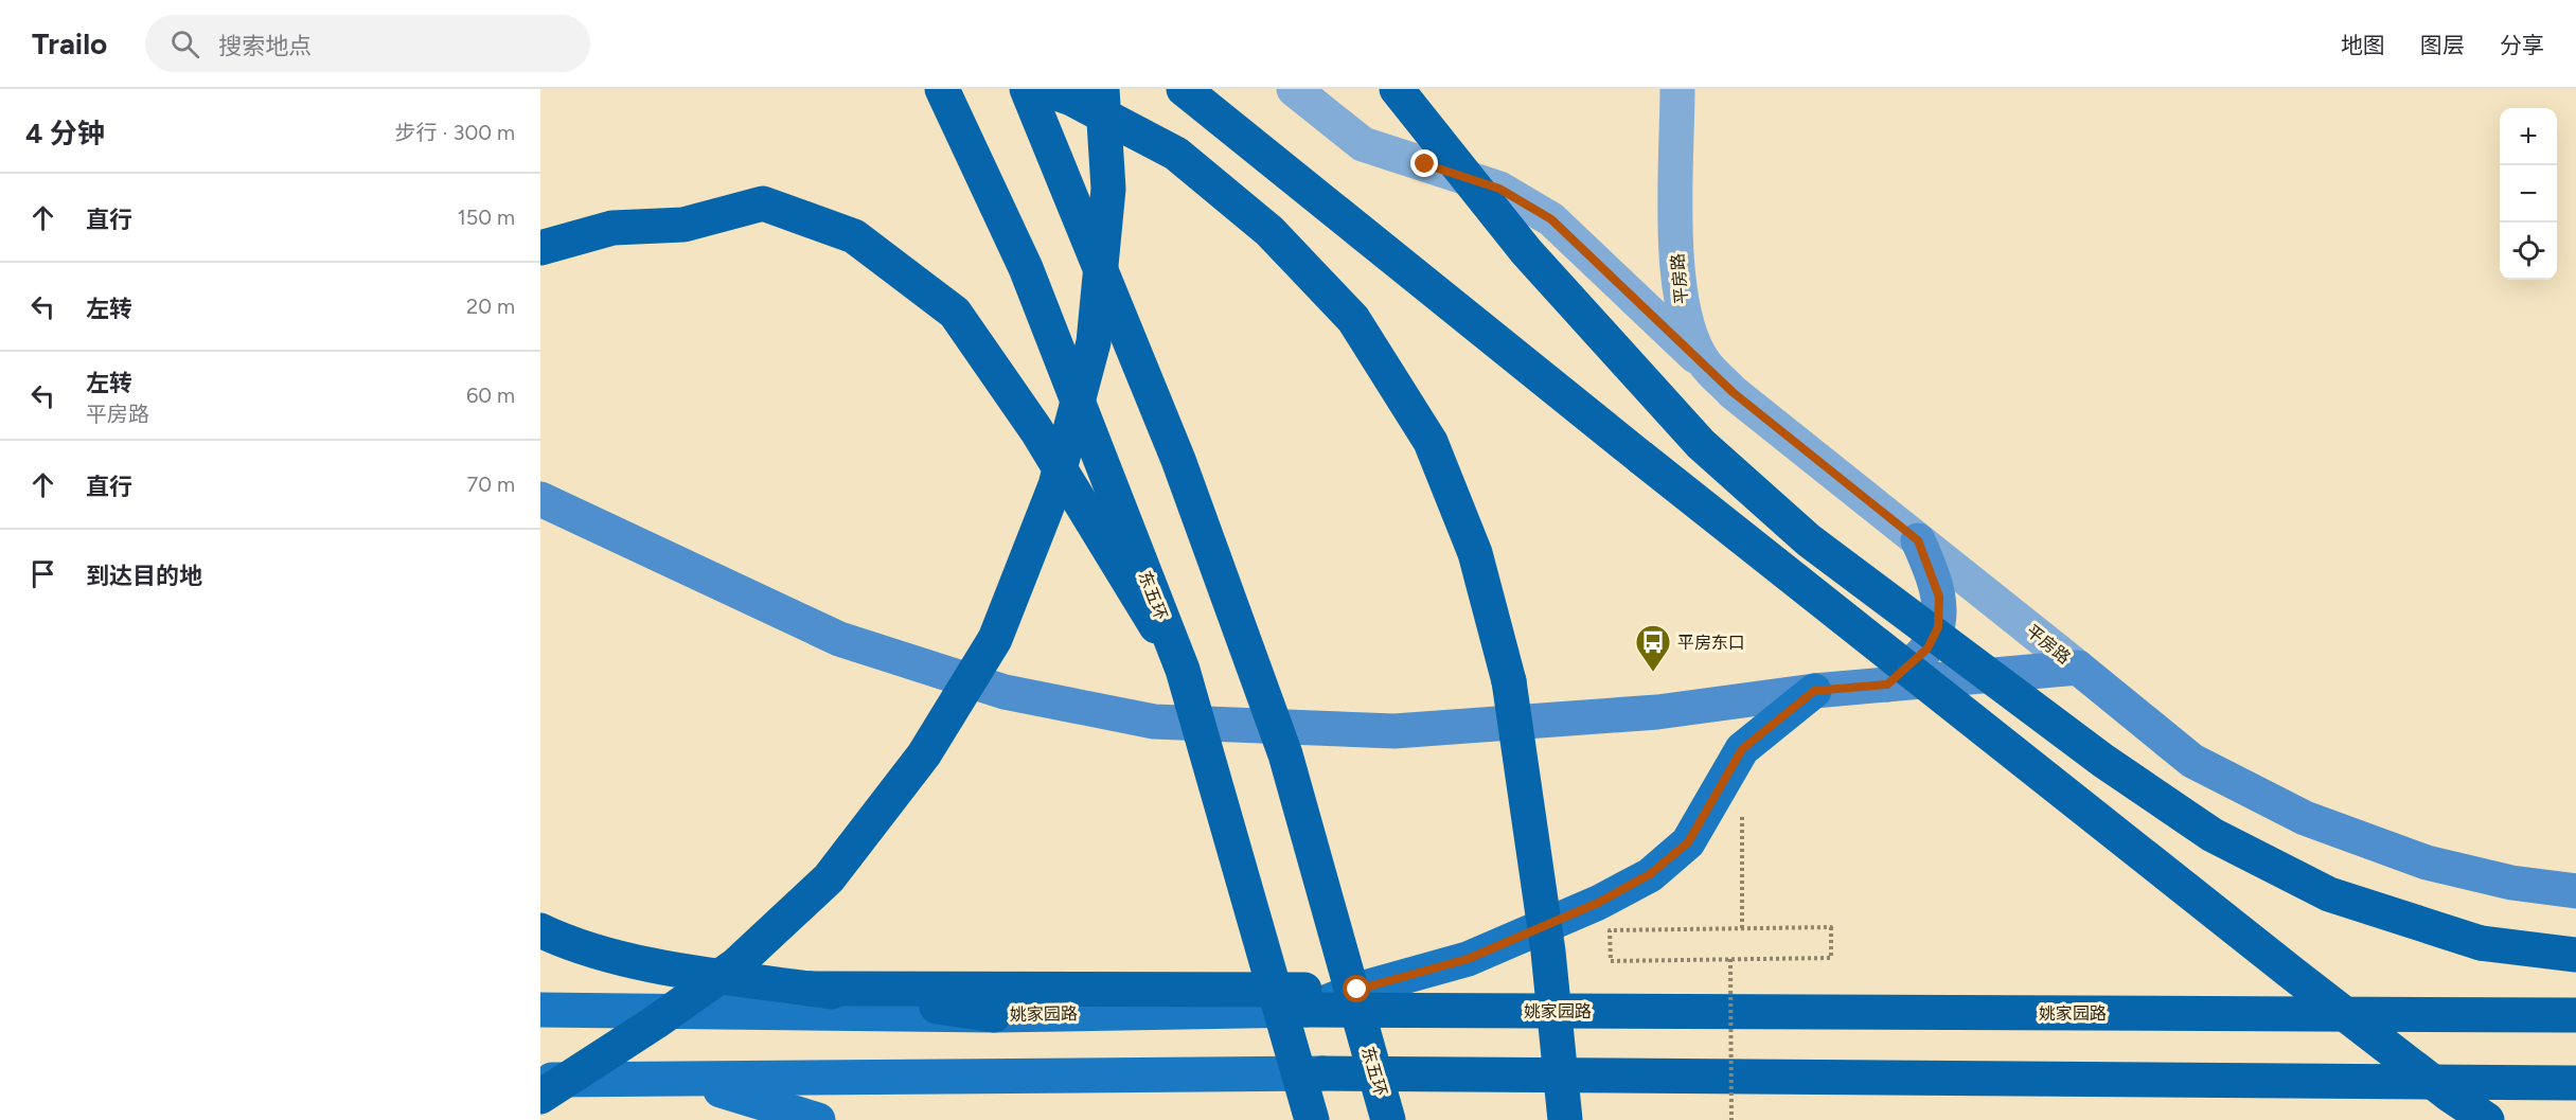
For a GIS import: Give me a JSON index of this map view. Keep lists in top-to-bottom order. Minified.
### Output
{"streets":{"highway":["东五环","姚家园路"],"street":["平房路"]},"places":{"bus stop":["平房东口"]},"page":{"header":"Trailo","search":"搜索地点","nav":["地图","图层","分享"],"heading":["4 分钟","步行 · 300 m"],"map_buttons":["+","−"],"list":[["直行","150 m"],["左转","20 m"],["左转","平房路","60 m"],["直行","70 m"],"到达目的地"]}}
